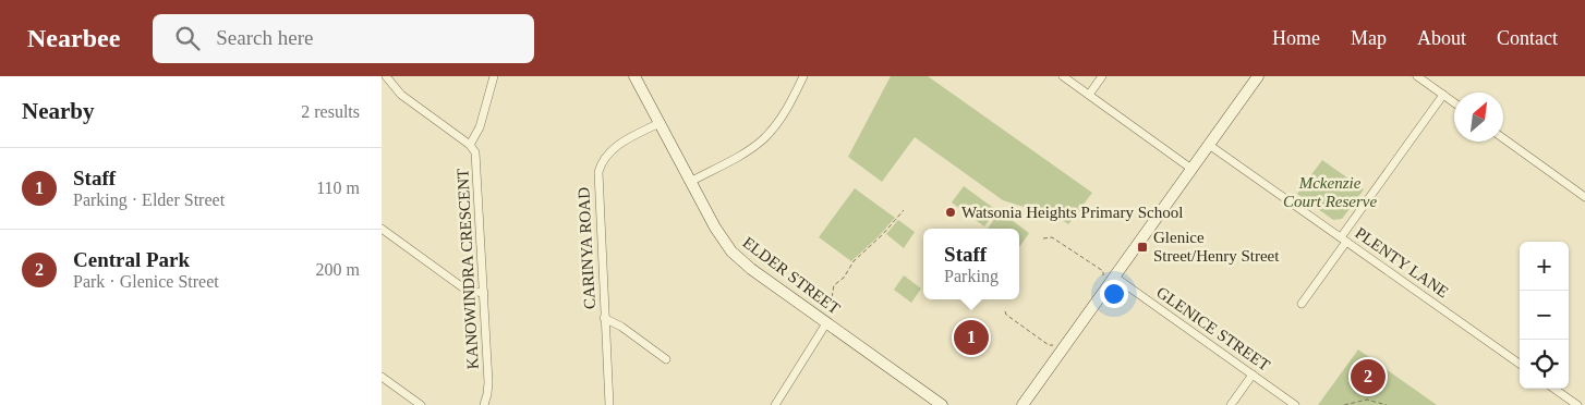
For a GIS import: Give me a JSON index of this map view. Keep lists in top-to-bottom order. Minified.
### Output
{"streets":{"street":["CARINYA ROAD","PLENTY LANE","KANOWINDRA CRESCENT","ELDER STREET","GLENICE STREET"]},"crossings":[["CARINYA ROAD","ELDER STREET"]],"parks":["Mckenzie Court Reserve"],"places":{"other":["Watsonia Heights Primary School"],"transit":["Glenice Street/Henry Street"]},"north":"top right","page":{"header":"Nearbee","search":"Search here","nav":["Home","Map","About","Contact"],"heading":["Nearby","2 results"],"list":[{"mark":"1","name":"Staff","note":"Parking · Elder Street","value":"110 m"},{"mark":"2","name":"Central Park","note":"Park · Glenice Street","value":"200 m"}],"popup":["Staff","Parking"],"map_buttons":["+","−"],"pins":["1","2"]}}
